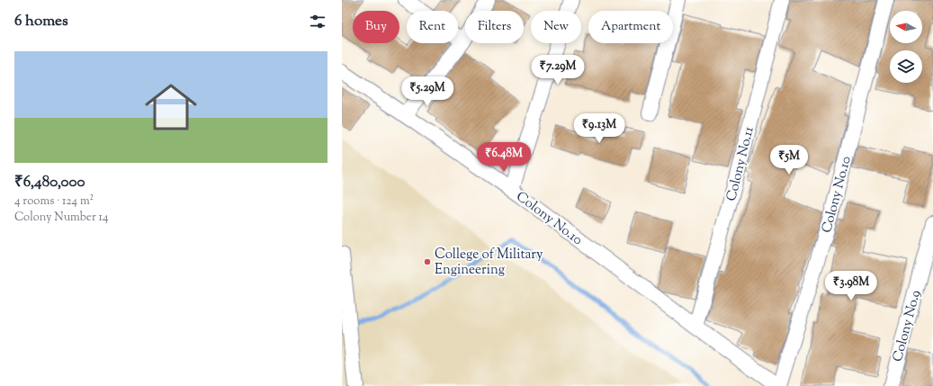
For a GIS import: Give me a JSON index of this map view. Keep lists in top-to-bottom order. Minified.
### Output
{"streets":{"street":["Colony No.11","Colony No.10","Colony No.9"]},"crossings":[["Colony No.11","Colony No.10"]],"places":["College of Military Engineering"],"north":"left","page":{"heading":"6 homes","chip":["Buy","Rent","Filters","New","Apartment"],"list":[{"name":"₹6,480,000","note":"4 rooms · 124 m² · Colony Number 14"}],"price":["₹7.29M","₹5.29M","₹9.13M","₹6.48M","₹5M","₹3.98M"]}}
